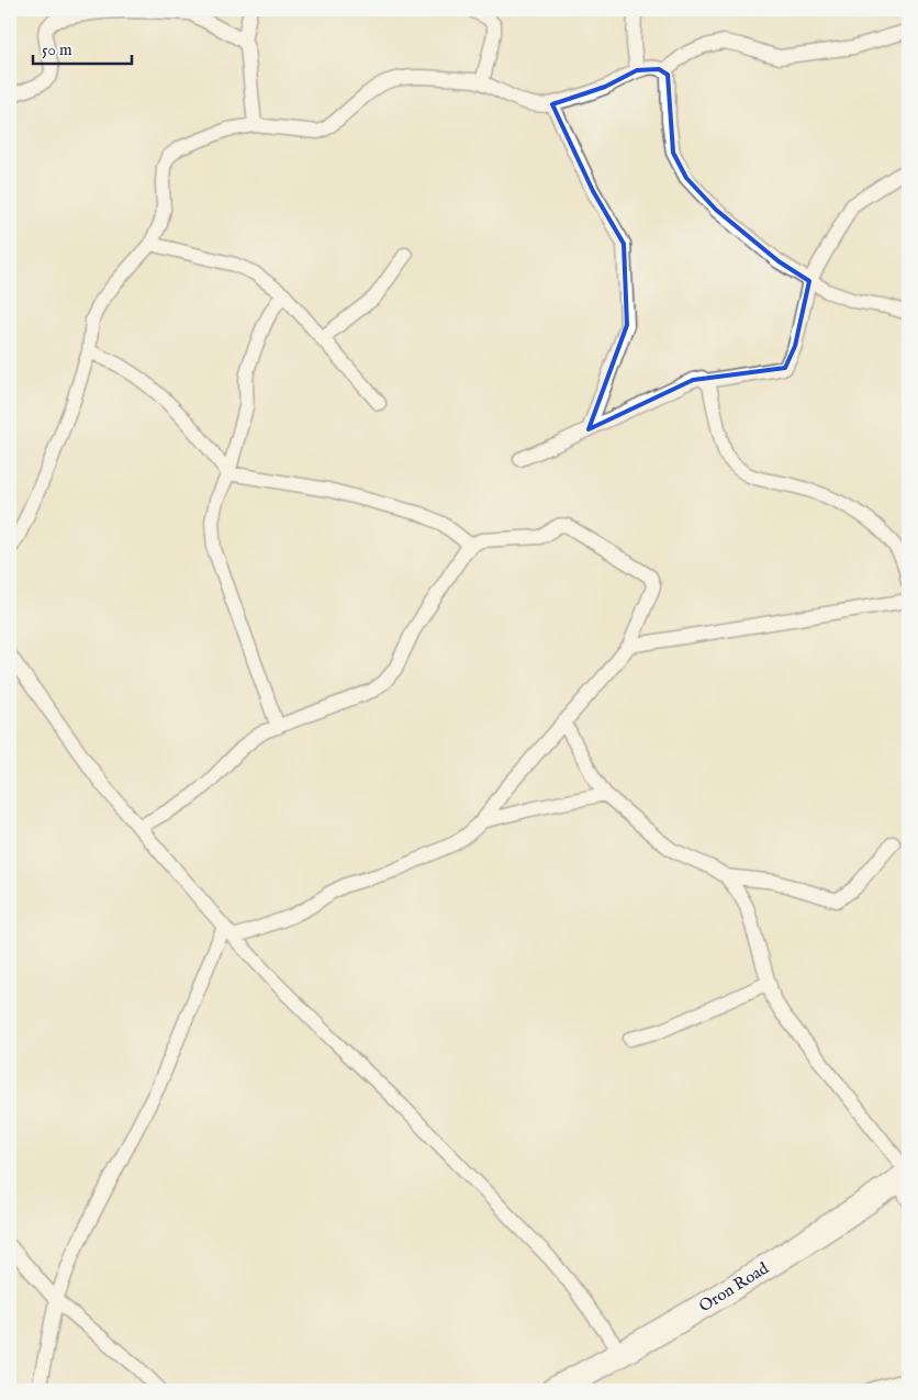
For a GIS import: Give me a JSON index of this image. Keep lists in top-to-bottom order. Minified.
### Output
{"streets":{"highway":["Oron Road"]},"scale_bar":"50 m"}
